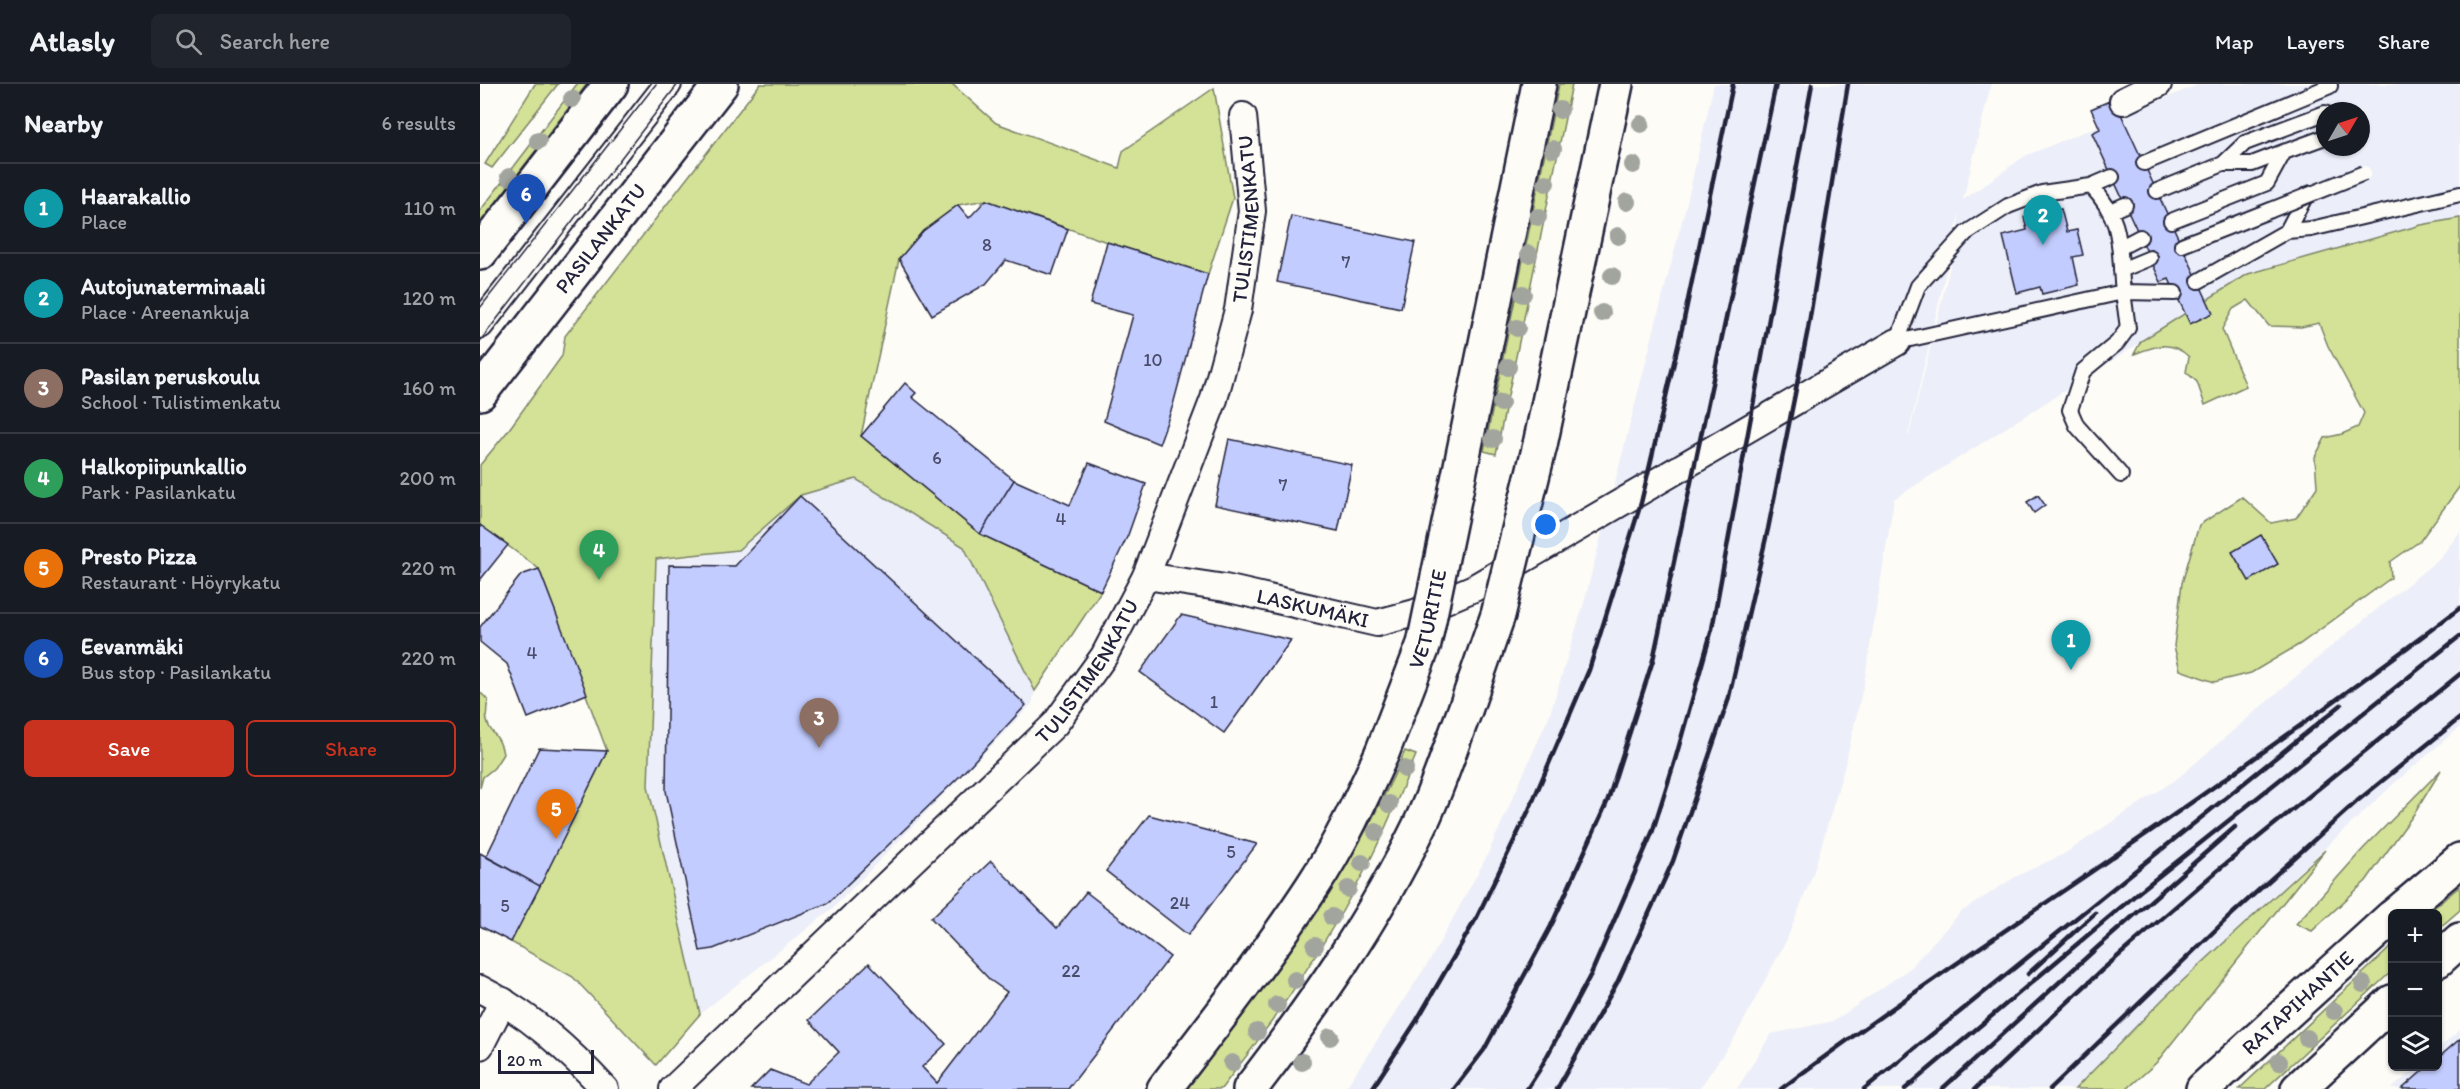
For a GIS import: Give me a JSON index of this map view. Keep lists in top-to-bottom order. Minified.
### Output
{"streets":{"main road":["PASILANKATU","VETURITIE","RATAPIHANTIE"],"street":["TULISTIMENKATU","LASKUMÄKI"]},"crossings":[["TULISTIMENKATU","LASKUMÄKI"]],"house_numbers":["8","7","10","6","7","4","4","1","5","24","5","22"],"scale_bar":"20 m","north":"top right","page":{"header":"Atlasly","search":"Search here","nav":["Map","Layers","Share"],"heading":["Nearby","6 results"],"list":[{"mark":"1","name":"Haarakallio","note":"Place","value":"110 m"},{"mark":"2","name":"Autojunaterminaali","note":"Place · Areenankuja","value":"120 m"},{"mark":"3","name":"Pasilan peruskoulu","note":"School · Tulistimenkatu","value":"160 m"},{"mark":"4","name":"Halkopiipunkallio","note":"Park · Pasilankatu","value":"200 m"},{"mark":"5","name":"Presto Pizza","note":"Restaurant · Höyrykatu","value":"220 m"},{"mark":"6","name":"Eevanmäki","note":"Bus stop · Pasilankatu","value":"220 m"}],"pins":["6","2","4","1","3","5"],"buttons":["Save","Share"],"map_buttons":["+","−"],"scale":"20 m"}}
